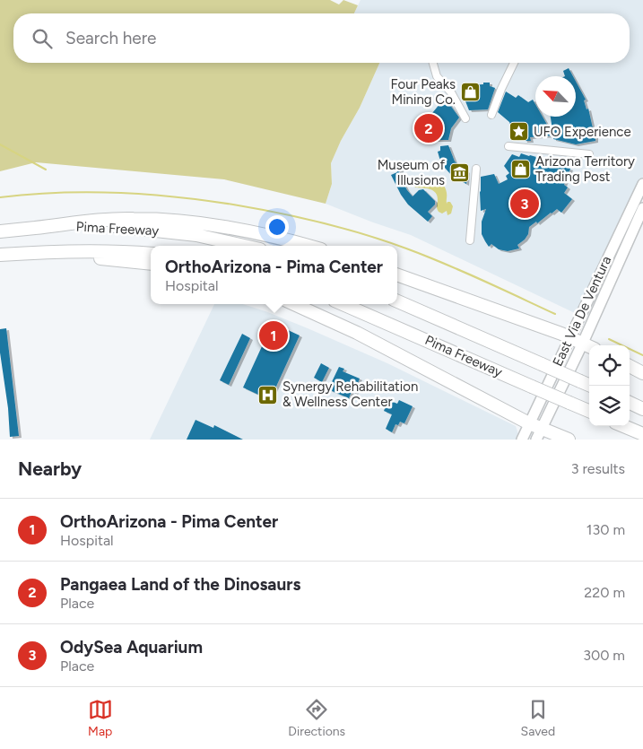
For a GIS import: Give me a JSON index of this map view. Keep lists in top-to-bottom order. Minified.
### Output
{"streets":{"highway":["Pima Freeway"],"street":["East Via De Ventura"]},"places":{"shop":["Four Peaks Mining Co.","Arizona Territory Trading Post"],"place":["UFO Experience"],"museum":["Museum of Illusions"],"hospital":["Synergy Rehabilitation & Wellness Center"]},"north":"top left","page":{"search":"Search here","pins":["2","3","1"],"popup":["OrthoArizona - Pima Center","Hospital"],"heading":["Nearby","3 results"],"list":[{"mark":"1","name":"OrthoArizona - Pima Center","note":"Hospital","value":"130 m"},{"mark":"2","name":"Pangaea Land of the Dinosaurs","note":"Place","value":"220 m"},{"mark":"3","name":"OdySea Aquarium","note":"Place","value":"300 m"}],"nav":["Map","Directions","Saved"]}}
